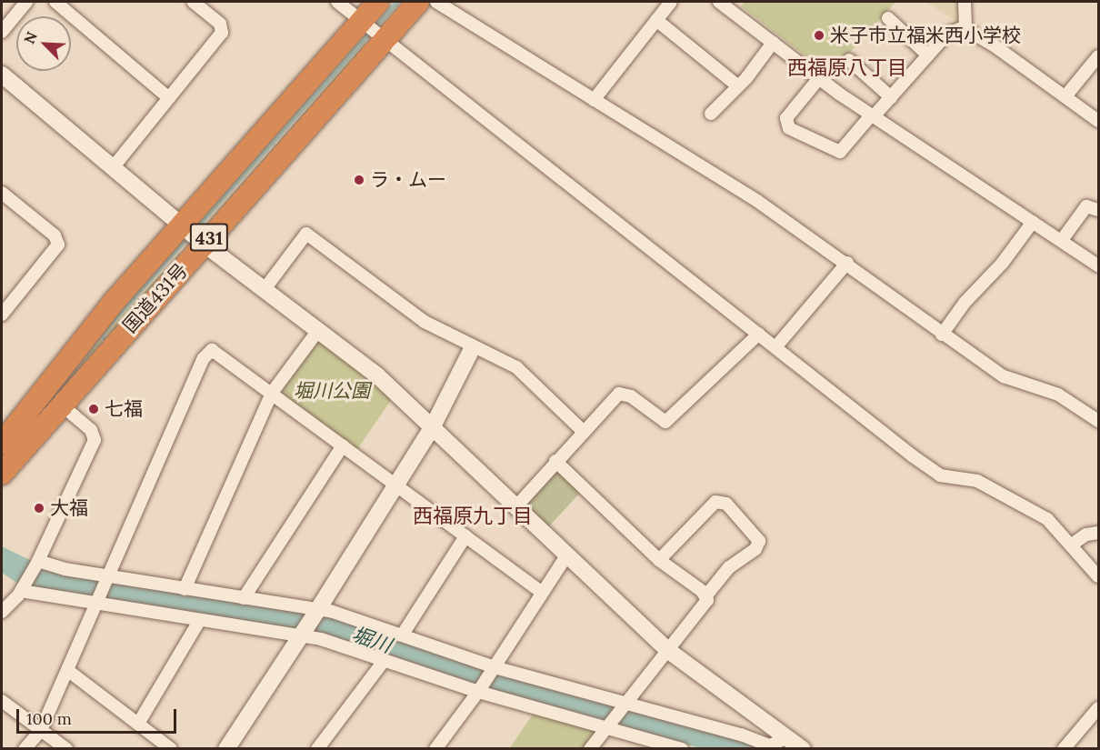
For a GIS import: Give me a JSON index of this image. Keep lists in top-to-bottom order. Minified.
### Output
{"streets":{"highway":["431","国道431号"]},"districts":["西福原八丁目","西福原九丁目"],"water":["堀川"],"parks":["堀川公園"],"places":["米子市立福米西小学校","ラ・ムー","七福","大福"],"scale_bar":"100 m","north":"top left"}
